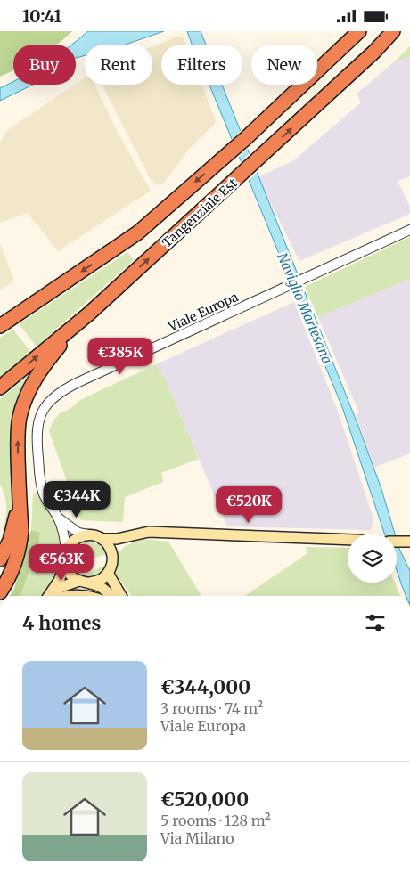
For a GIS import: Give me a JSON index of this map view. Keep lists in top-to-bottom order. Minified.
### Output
{"streets":{"highway":["Tangenziale Est"],"street":["Viale Europa"]},"water":["Naviglio Martesana"],"page":{"status":"10:41","chip":["Buy","Rent","Filters","New"],"price":["€385K","€344K","€520K","€563K"],"heading":"4 homes","list":[{"name":"€344,000","note":"3 rooms · 74 m² · Viale Europa"},{"name":"€520,000","note":"5 rooms · 128 m² · Via Milano"}]}}
